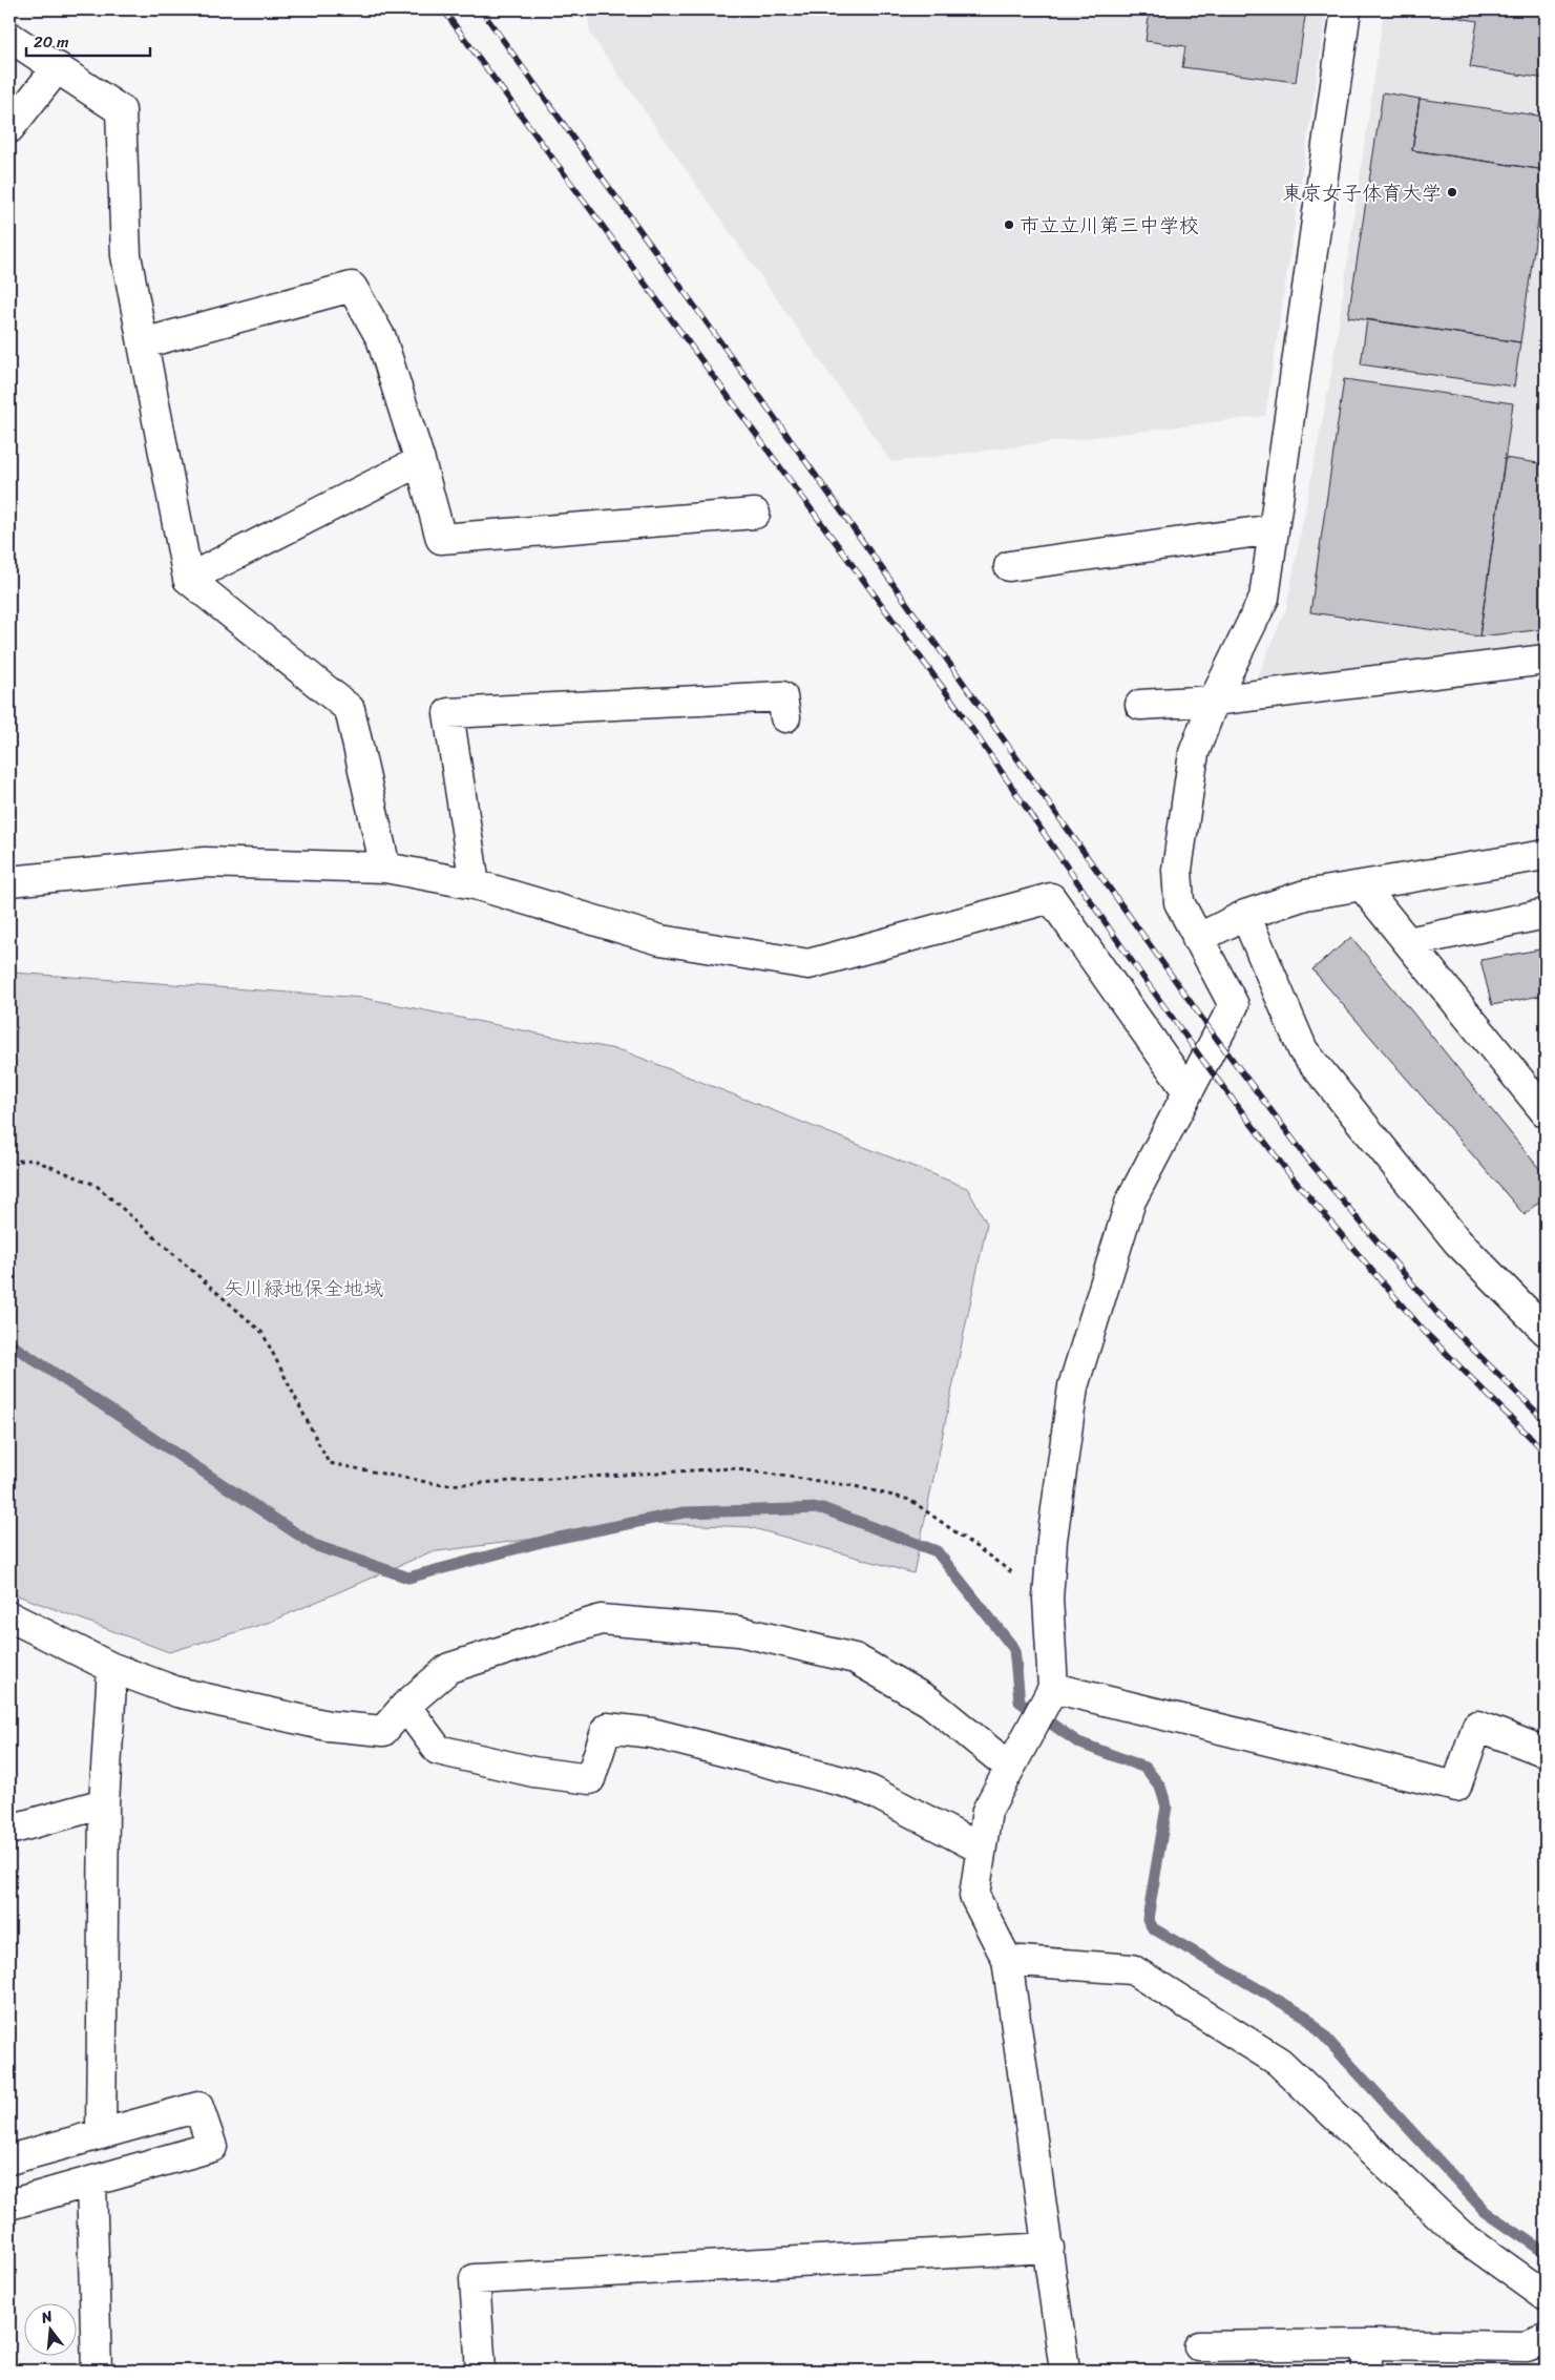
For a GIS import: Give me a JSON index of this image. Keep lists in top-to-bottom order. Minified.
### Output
{"parks":["矢川緑地保全地域"],"places":["東京女子体育大学","市立立川第三中学校"],"scale_bar":"20 m","north":"top"}
